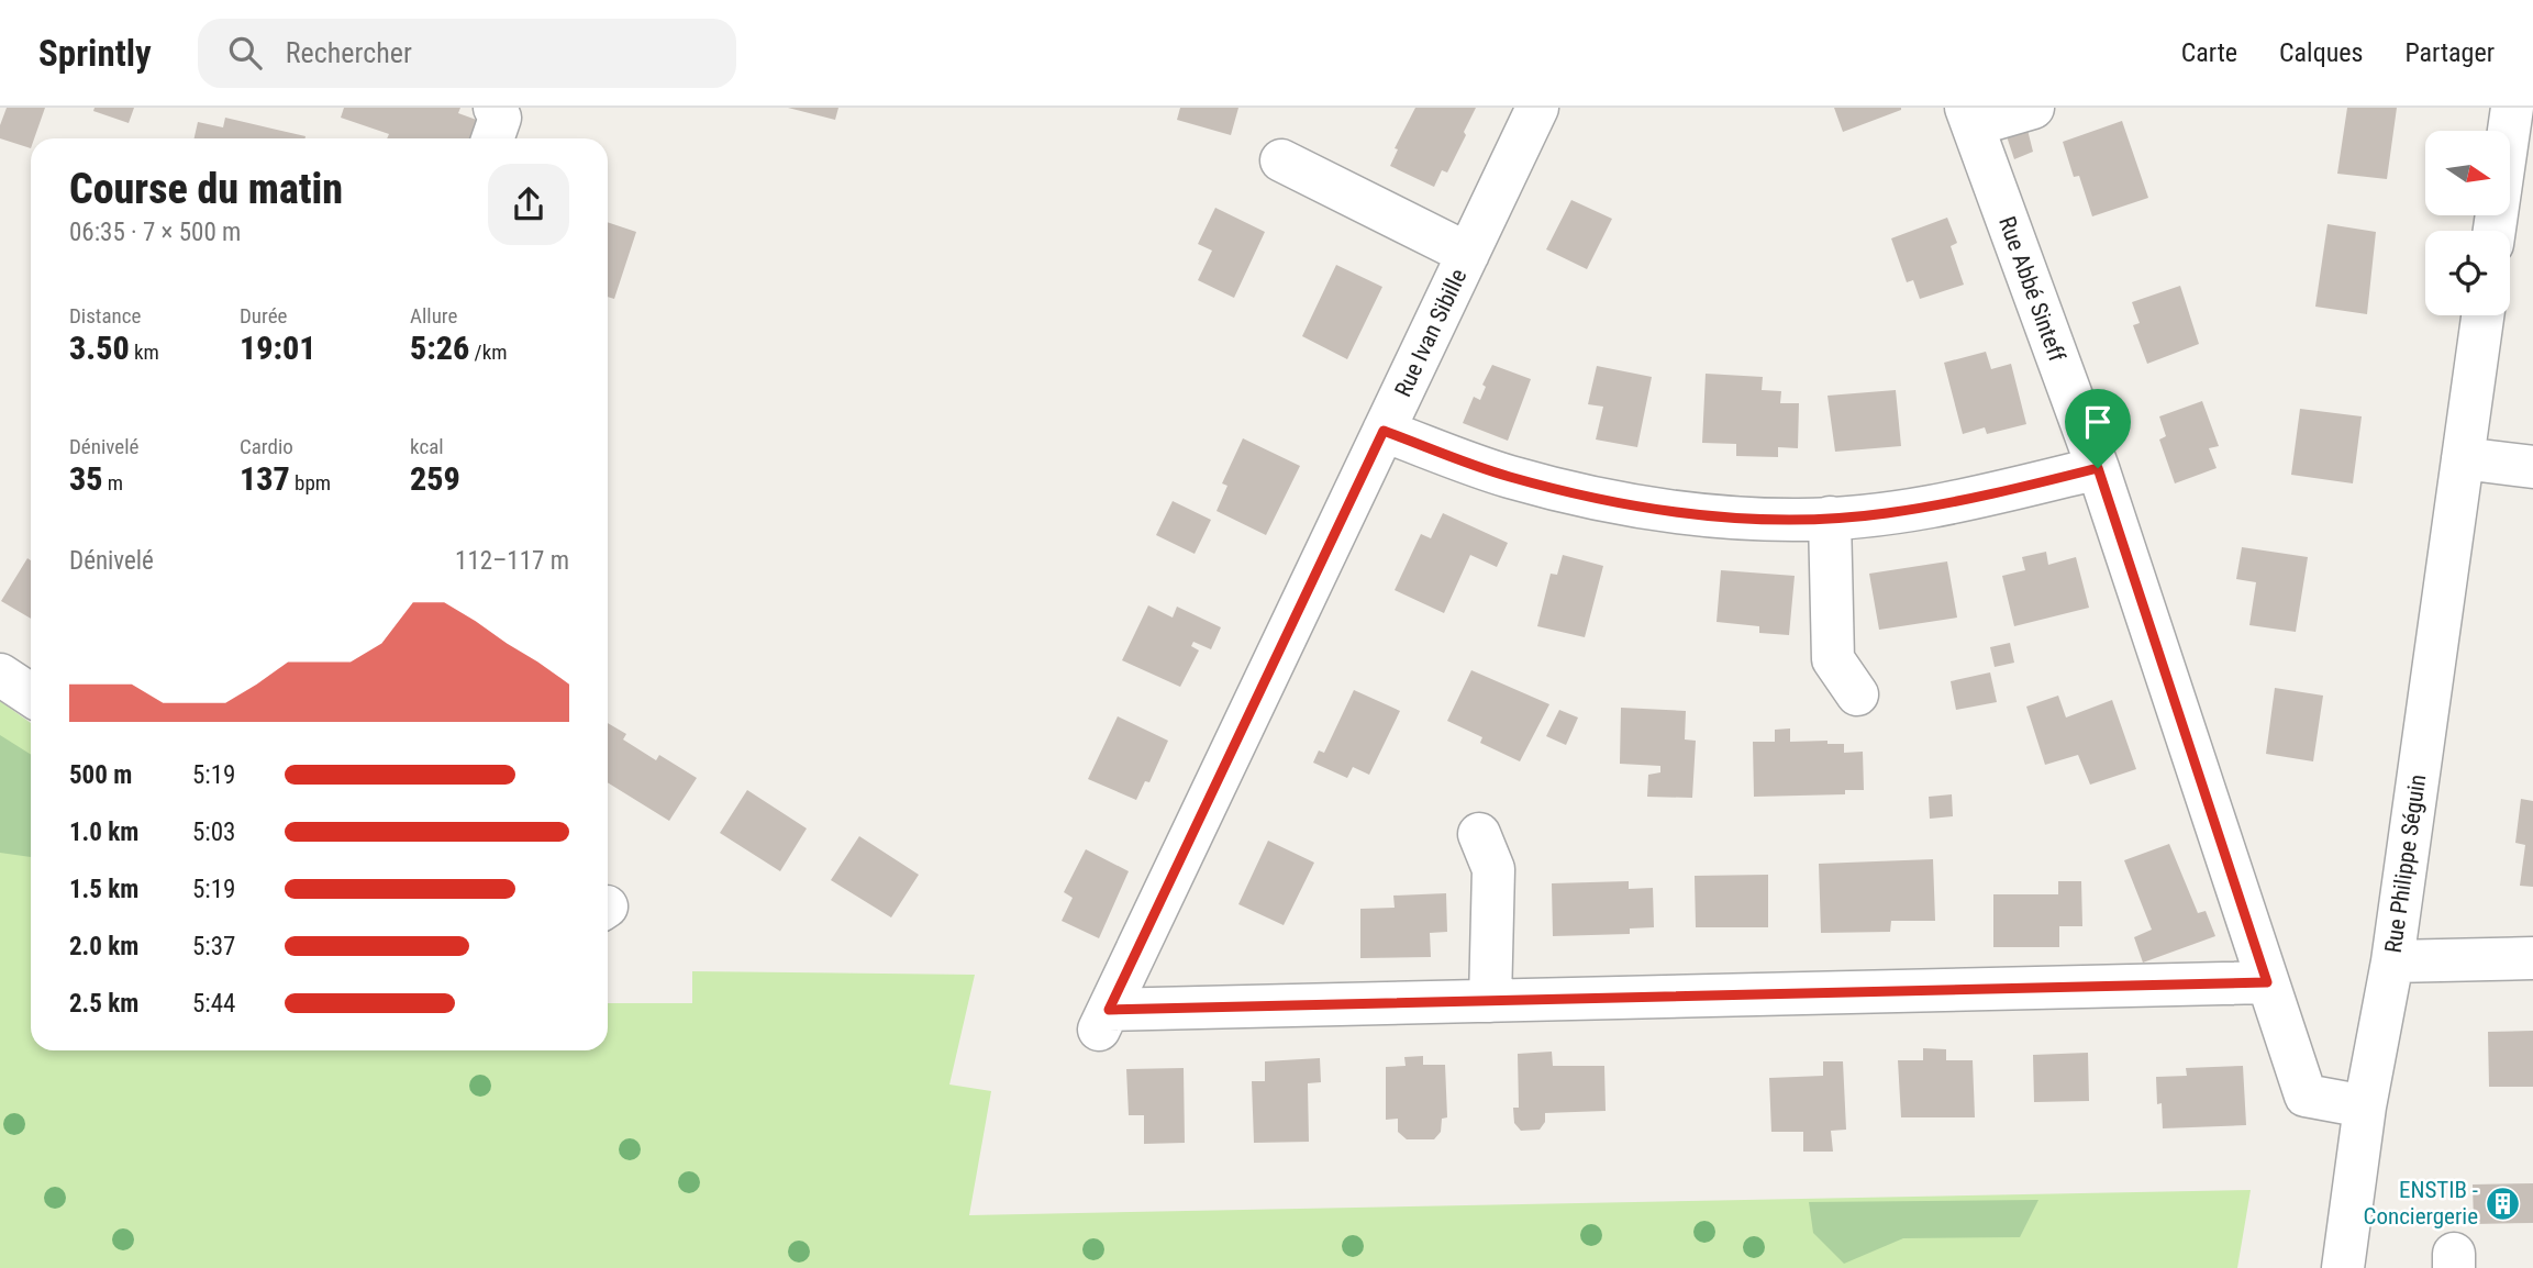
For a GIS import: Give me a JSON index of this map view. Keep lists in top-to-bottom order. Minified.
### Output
{"streets":{"street":["Rue Abbé Sinteff","Rue Ivan Sibille","Rue Philippe Séguin"]},"crossings":[["Rue Abbé Sinteff","Rue Philippe Séguin"]],"places":{"building":["ENSTIB - Conciergerie"]},"north":"right","page":{"header":"Sprintly","search":"Rechercher","nav":["Carte","Calques","Partager"],"heading":["Course du matin","06:35 · 7 × 500 m"],"stats":[["Distance","3.50 km"],["Durée","19:01"],["Allure","5:26 /km"],["Dénivelé","35 m"],["Cardio","137 bpm"],["kcal","259"]],"chart":["Dénivelé","112–117 m"],"list":[{"name":"500 m","note":"5:19"},{"name":"1.0 km","note":"5:03"},{"name":"1.5 km","note":"5:19"},{"name":"2.0 km","note":"5:37"},{"name":"2.5 km","note":"5:44"}]}}
